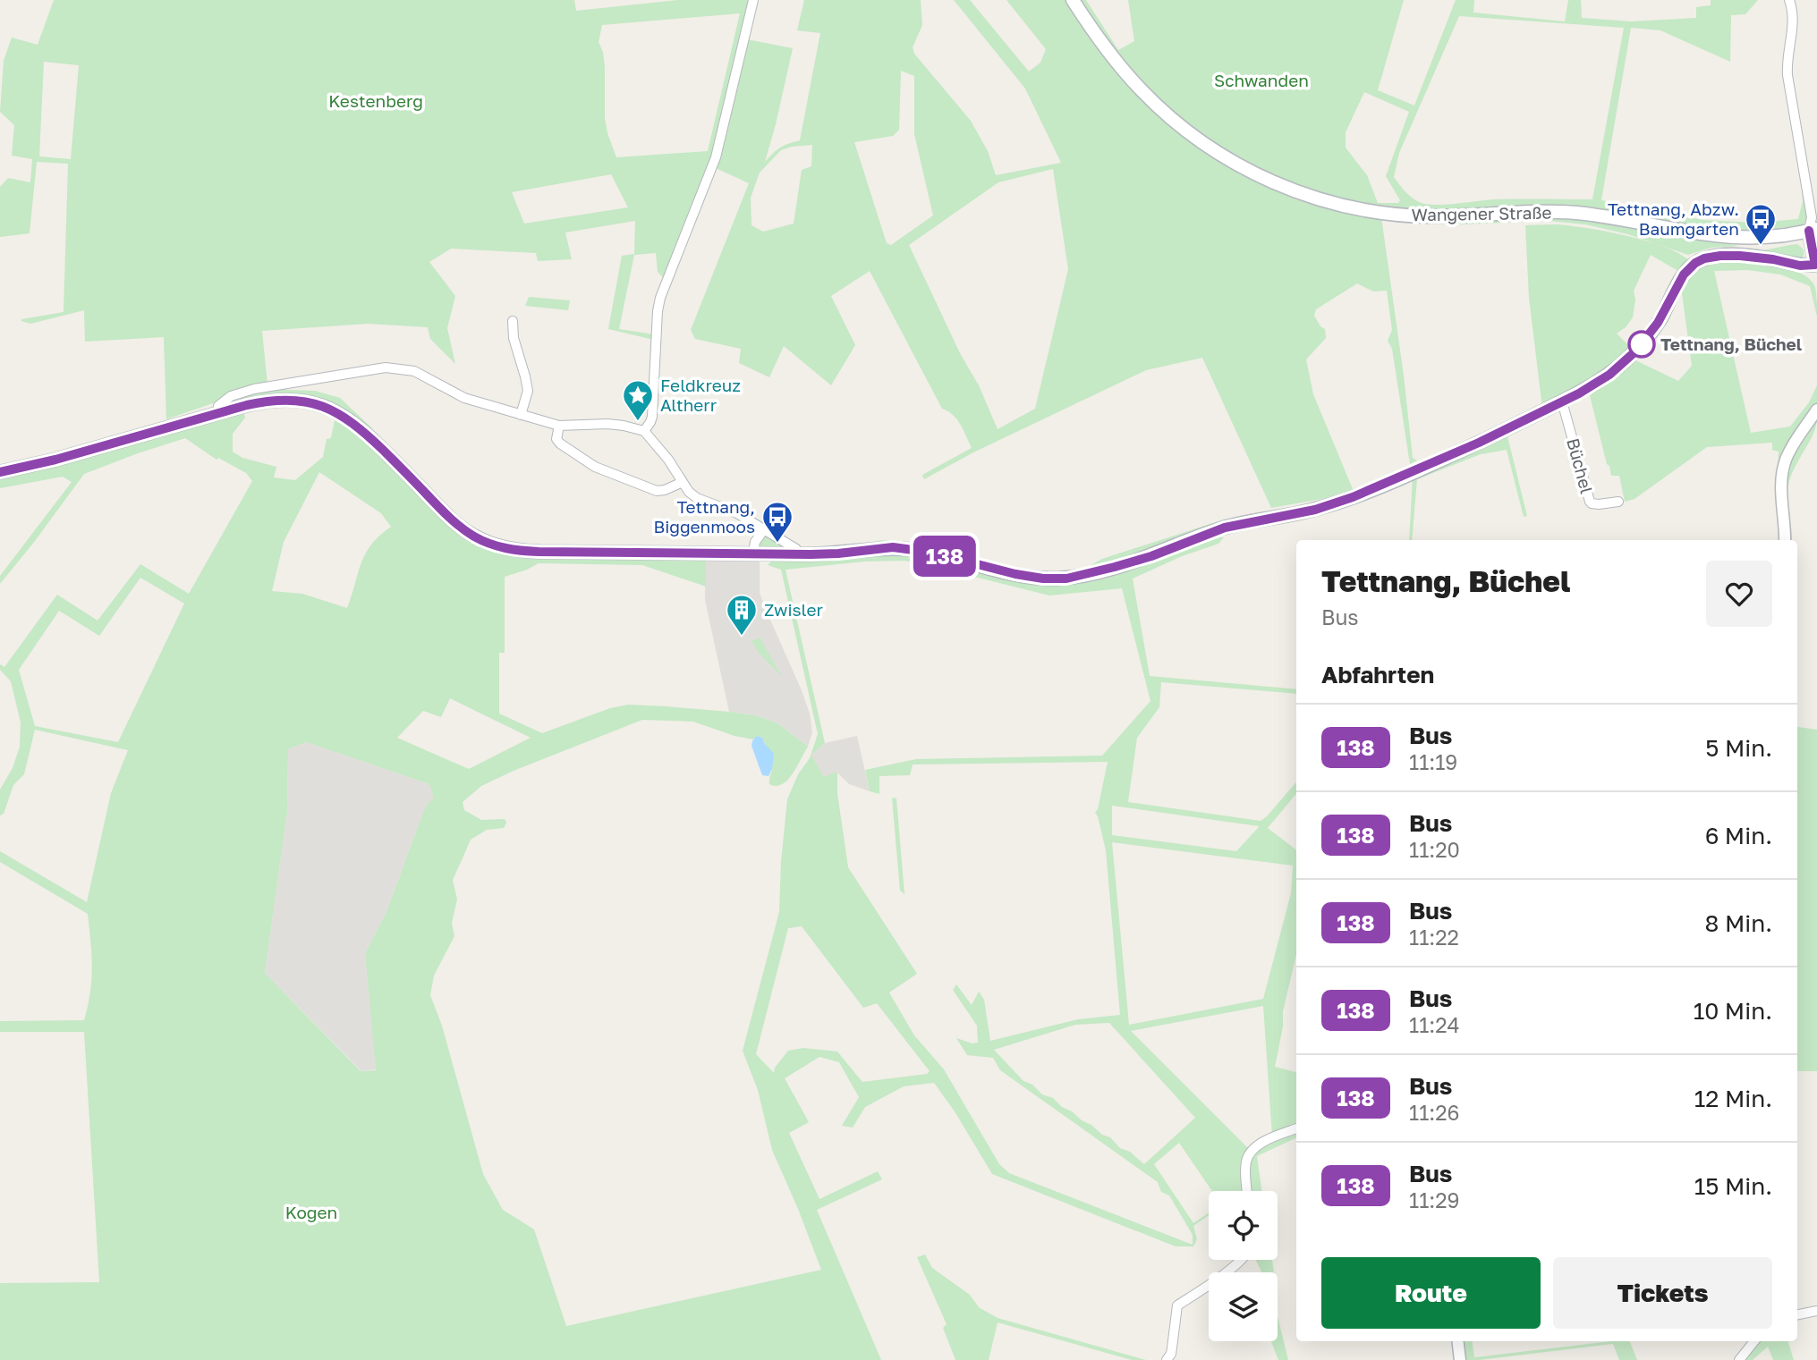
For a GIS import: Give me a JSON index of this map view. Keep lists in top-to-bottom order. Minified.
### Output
{"streets":{"main road":["Wangener Straße"],"street":["Büchel"]},"parks":["Schwanden","Kestenberg","Kogen"],"places":{"bus stop":["Tettnang, Abzw. Baumgarten","Tettnang, Biggenmoos"],"other":["Tettnang, Büchel"],"place":["Feldkreuz Altherr"],"building":["Zwisler"]},"lines":["bus line 138"],"page":{"on_map":"138","heading":[["Tettnang, Büchel","Bus"],"Abfahrten"],"list":[{"mark":"138","name":"Bus","note":"11:19","value":"5 Min."},{"mark":"138","name":"Bus","note":"11:20","value":"6 Min."},{"mark":"138","name":"Bus","note":"11:22","value":"8 Min."},{"mark":"138","name":"Bus","note":"11:24","value":"10 Min."},{"mark":"138","name":"Bus","note":"11:26","value":"12 Min."},{"mark":"138","name":"Bus","note":"11:29","value":"15 Min."}],"buttons":["Route","Tickets"]}}
